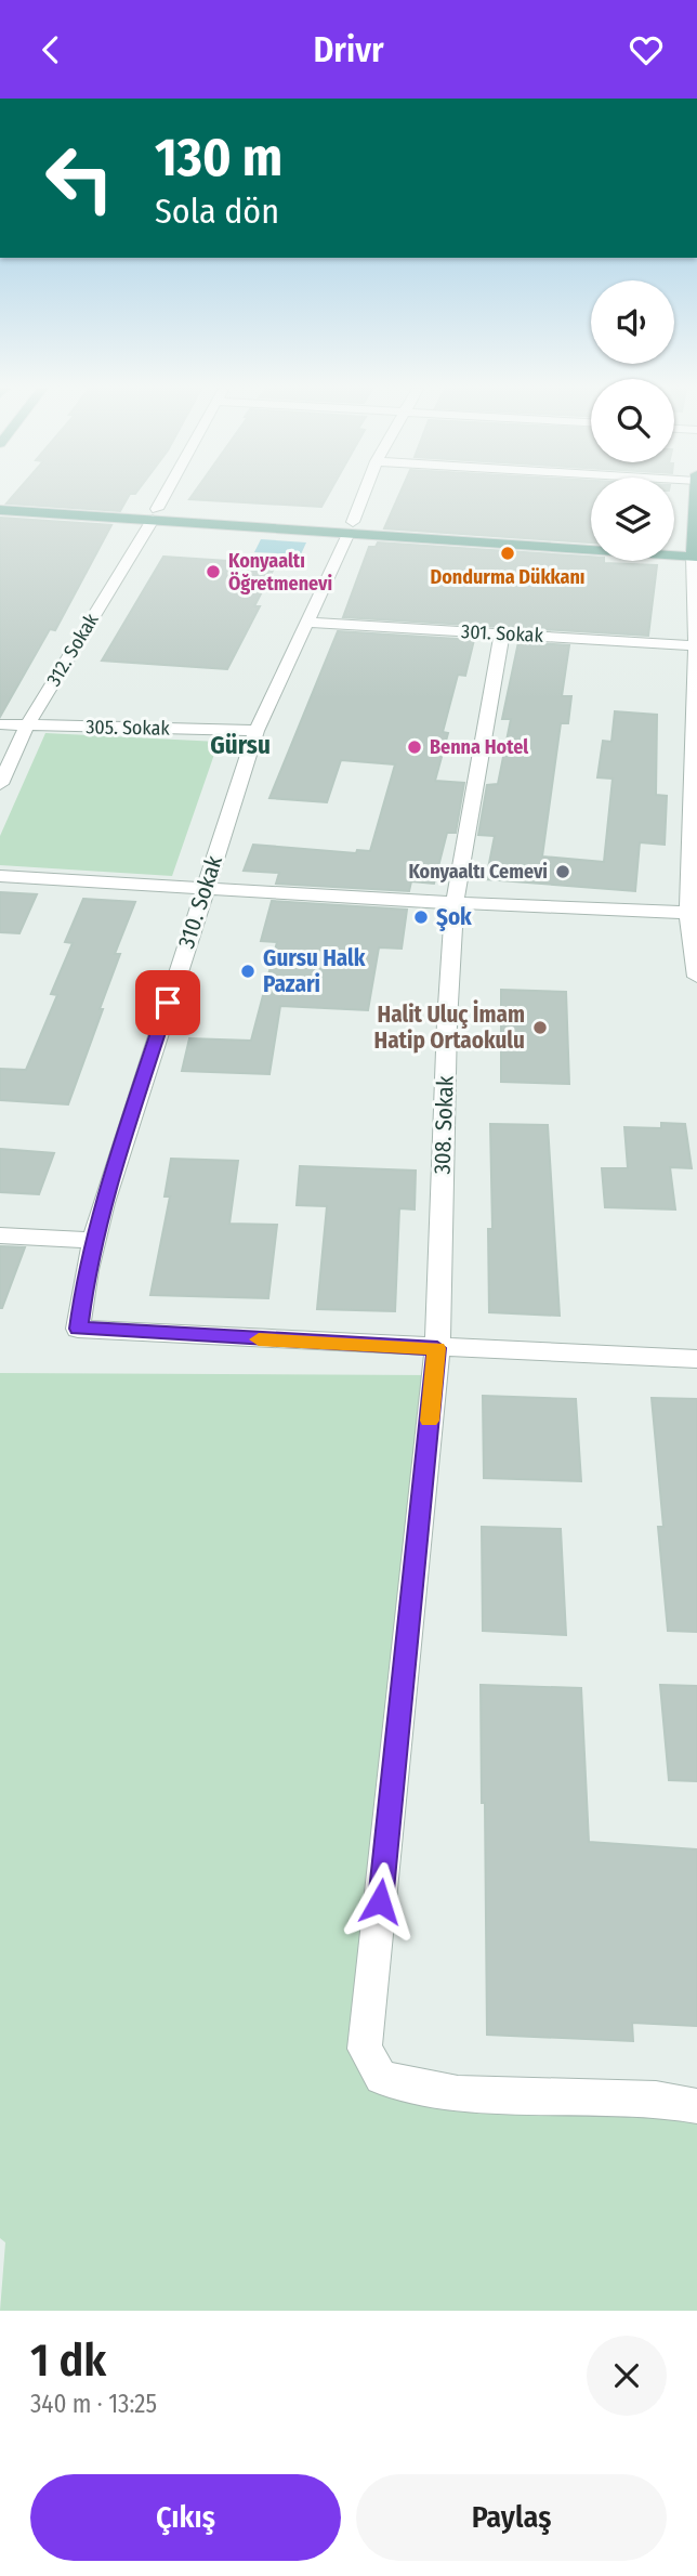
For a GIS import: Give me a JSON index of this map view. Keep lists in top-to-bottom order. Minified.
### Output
{"streets":{"street":["301. Sokak","312. Sokak","305. Sokak","310. Sokak","308. Sokak"]},"crossings":[["301. Sokak","310. Sokak"],["301. Sokak","308. Sokak"],["312. Sokak","305. Sokak"],["305. Sokak","310. Sokak"],["310. Sokak","308. Sokak"]],"districts":["Gürsu"],"places":["Dondurma Dükkanı","Konyaaltı Öğretmenevi","Benna Hotel","Konyaaltı Cemevi","Şok","Gursu Halk Pazari","Halit Uluç İmam Hatip Ortaokulu"],"page":{"header":"Drivr","turn":["130 m","Sola dön"],"heading":["1 dk","340 m · 13:25"],"buttons":["Çıkış","Paylaş"]}}
